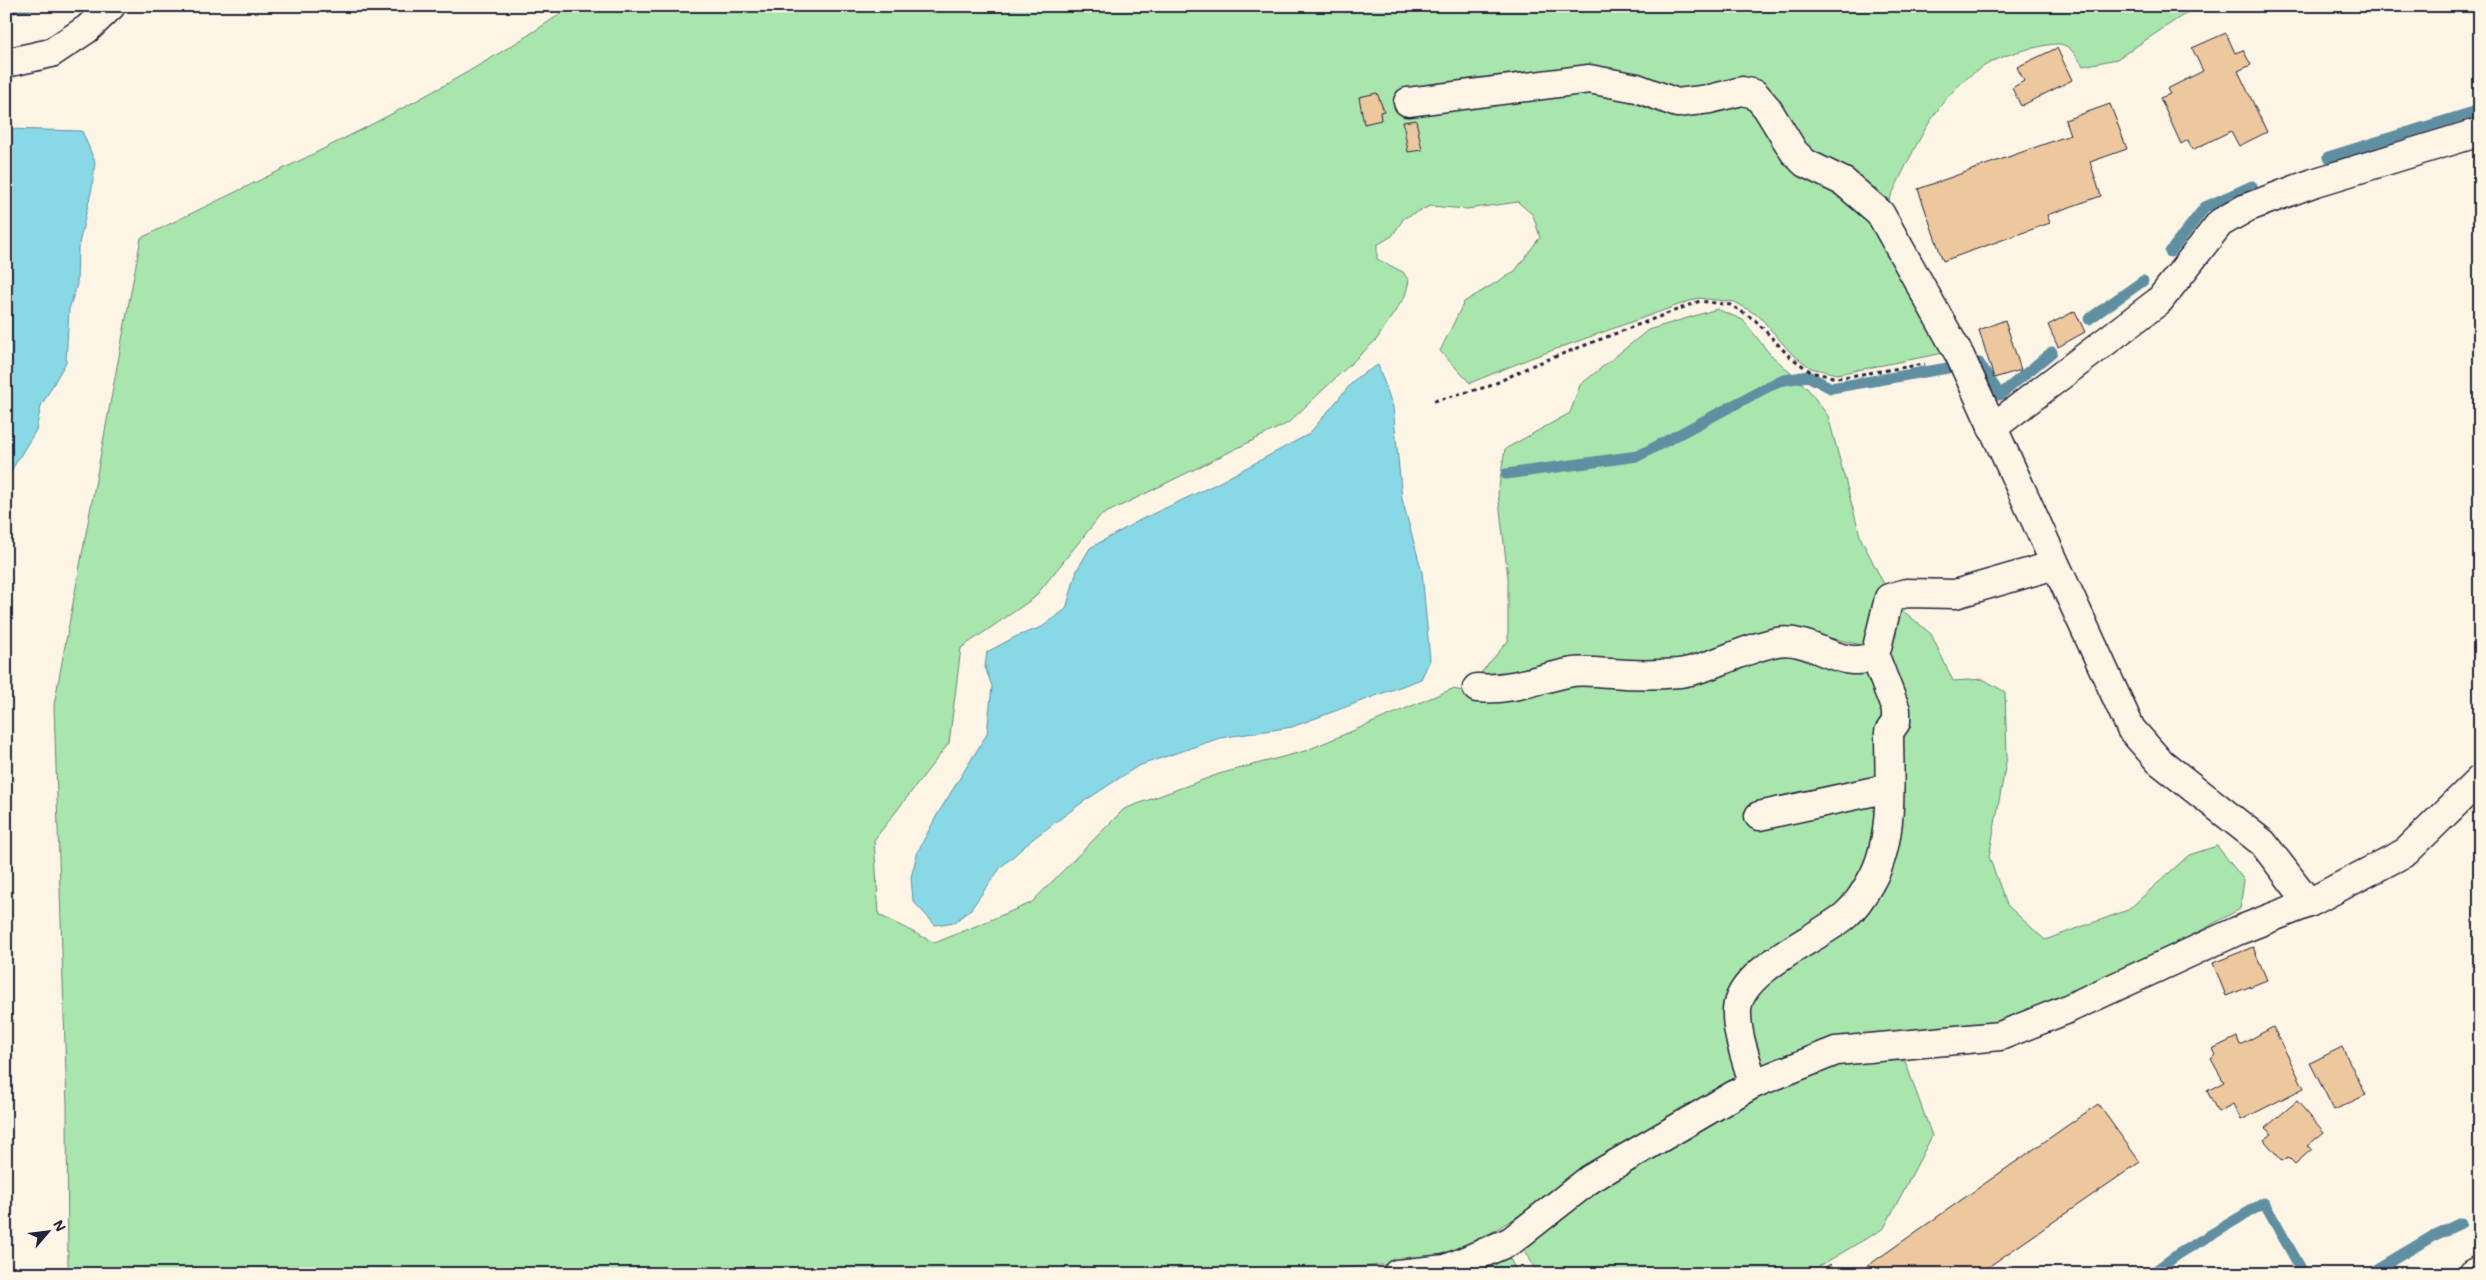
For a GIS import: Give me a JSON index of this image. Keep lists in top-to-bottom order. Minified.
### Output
{"north":"top right"}
